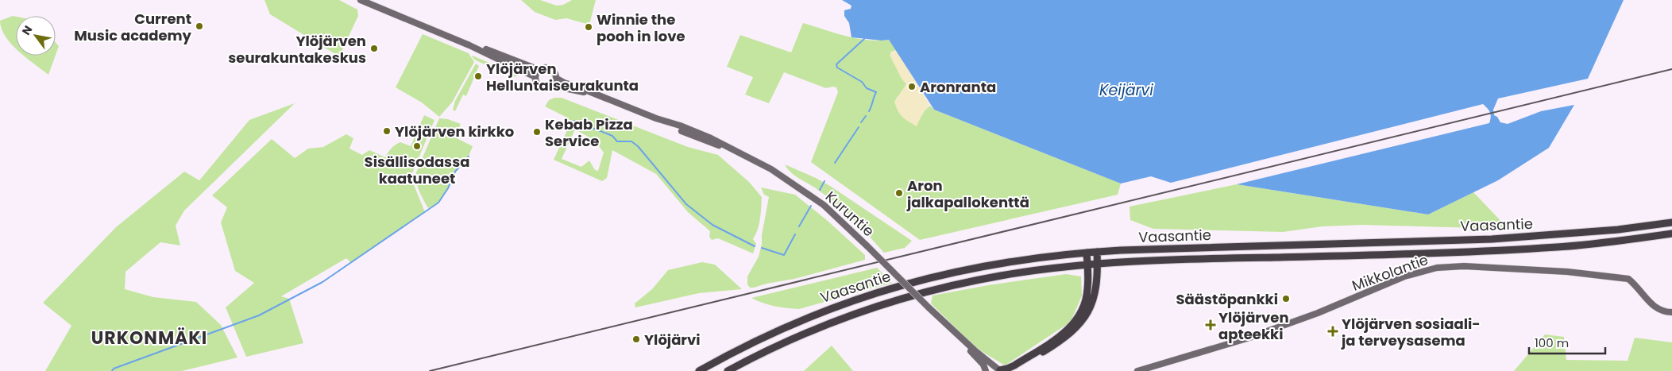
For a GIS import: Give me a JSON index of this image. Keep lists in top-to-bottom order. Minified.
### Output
{"streets":{"highway":["Vaasantie"],"main road":["Kuruntie","Mikkolantie"]},"districts":["URKONMÄKI"],"water":["Keijärvi"],"places":{"other":["Current Music academy","Winnie the pooh in love","Ylöjärven seurakuntakeskus","Ylöjärven Helluntaiseurakunta","Aronranta","Ylöjärven kirkko","Kebab Pizza Service","Sisällisodassa kaatuneet","Aron jalkapallokenttä","Säästöpankki","Ylöjärvi"],"health":["Ylöjärven apteekki","Ylöjärven sosiaali- ja terveysasema"]},"scale_bar":"100 m","north":"top left"}
